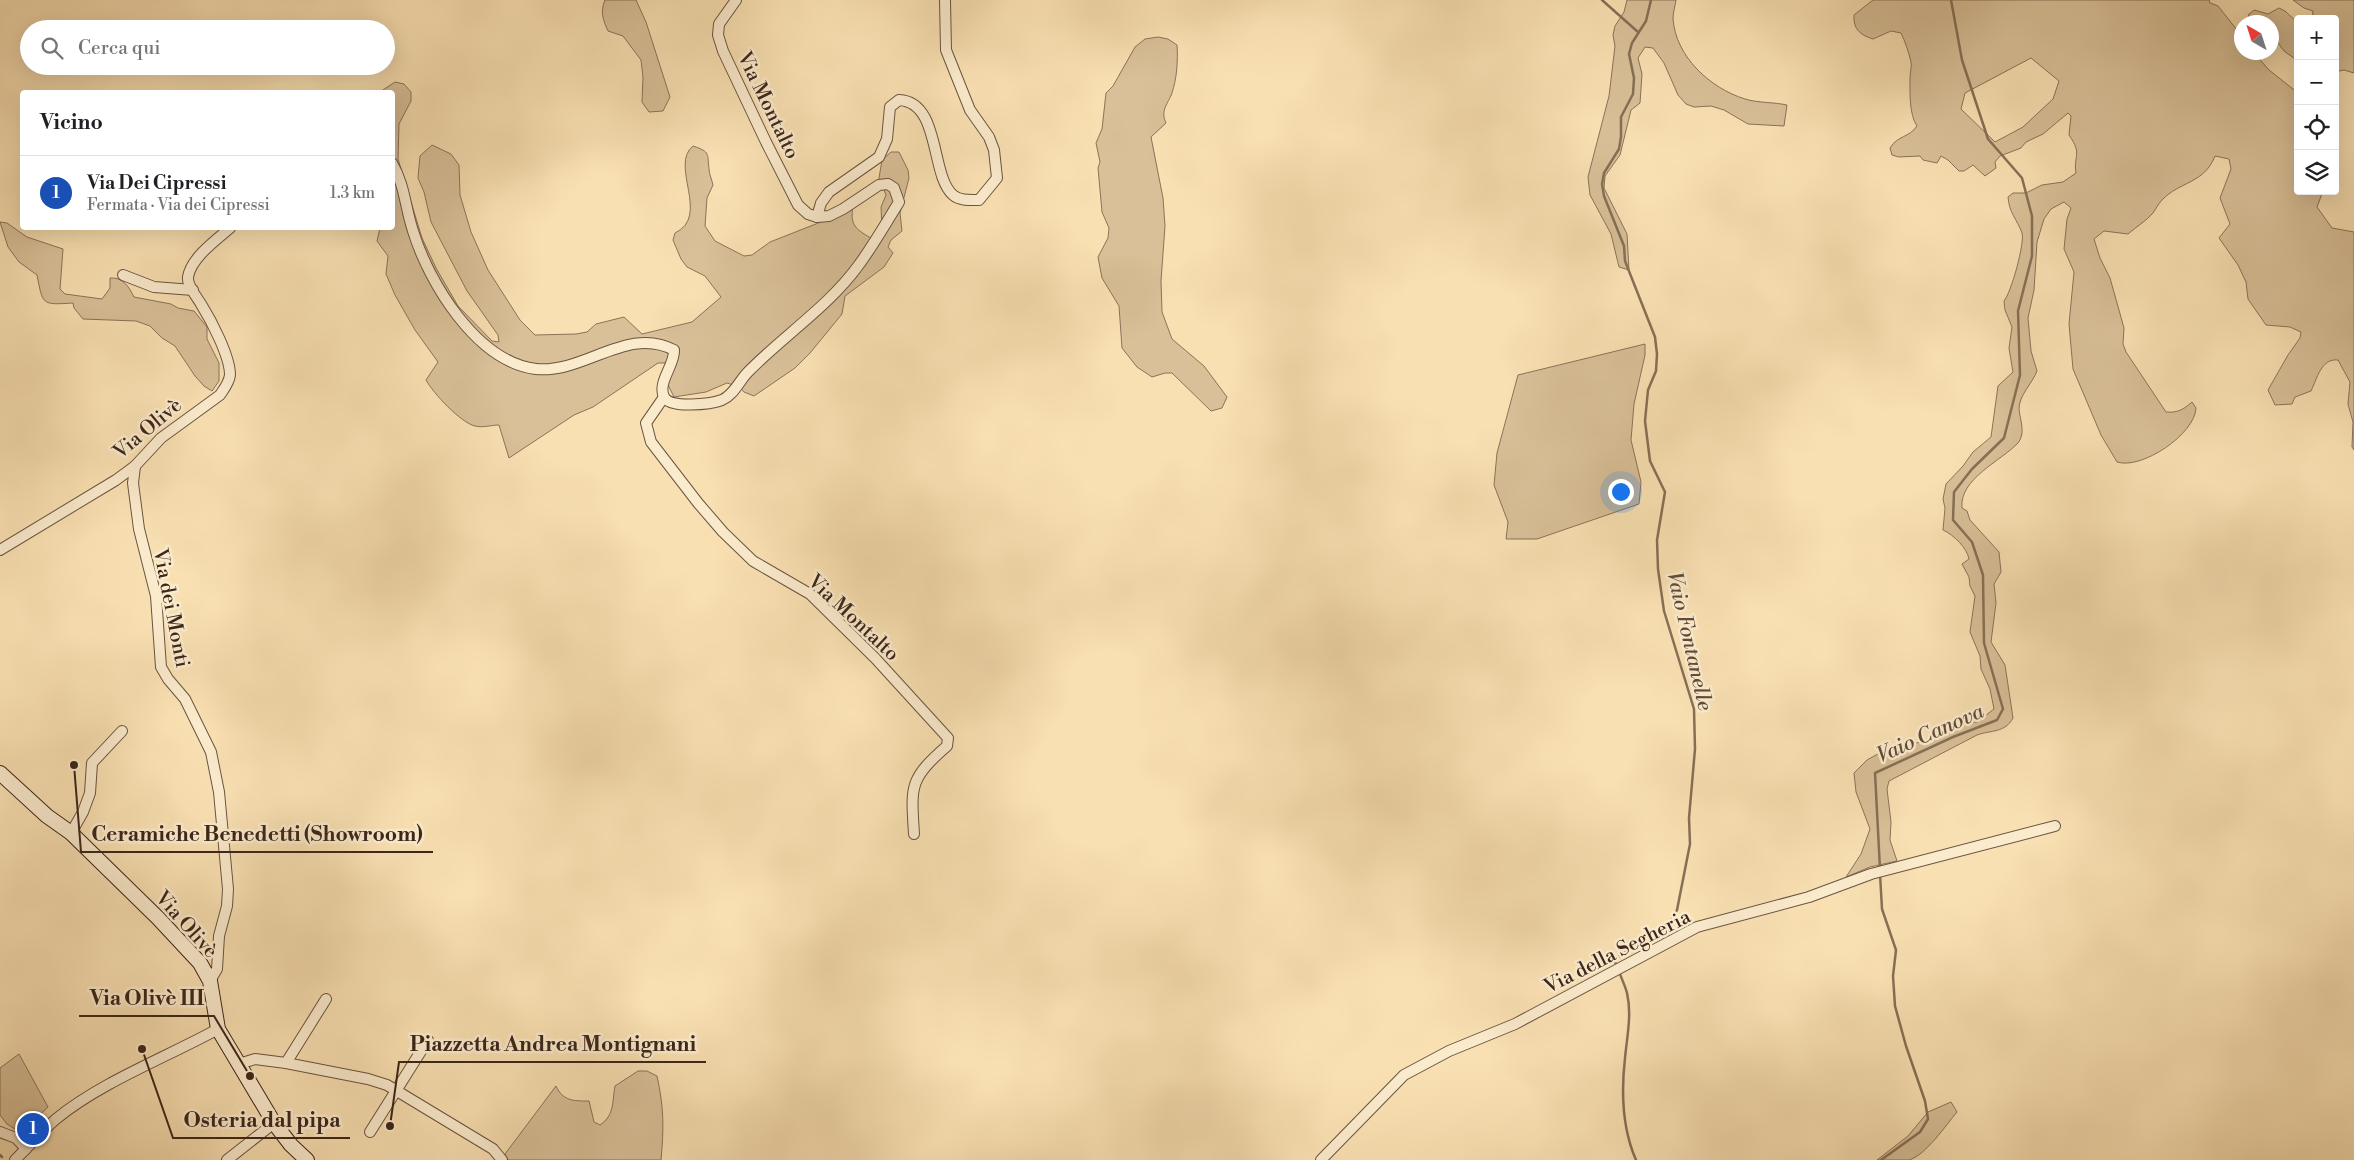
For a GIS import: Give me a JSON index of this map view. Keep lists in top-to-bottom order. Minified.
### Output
{"streets":{"street":["Via Montalto","Via Olivè","Via dei Monti","Via della Segheria"]},"crossings":[["Via Olivè","Via dei Monti"]],"water":["Vaio Fontanelle","Vaio Canova"],"places":["Ceramiche Benedetti (Showroom)","Osteria dal pipa","Via Olivè III","Piazzetta Andrea Montignani"],"north":"top left","page":{"map_buttons":["+","−"],"search":"Cerca qui","heading":"Vicino","list":[{"mark":"1","name":"Via Dei Cipressi","note":"Fermata · Via dei Cipressi","value":"1.3 km"}],"pins":"1"}}
